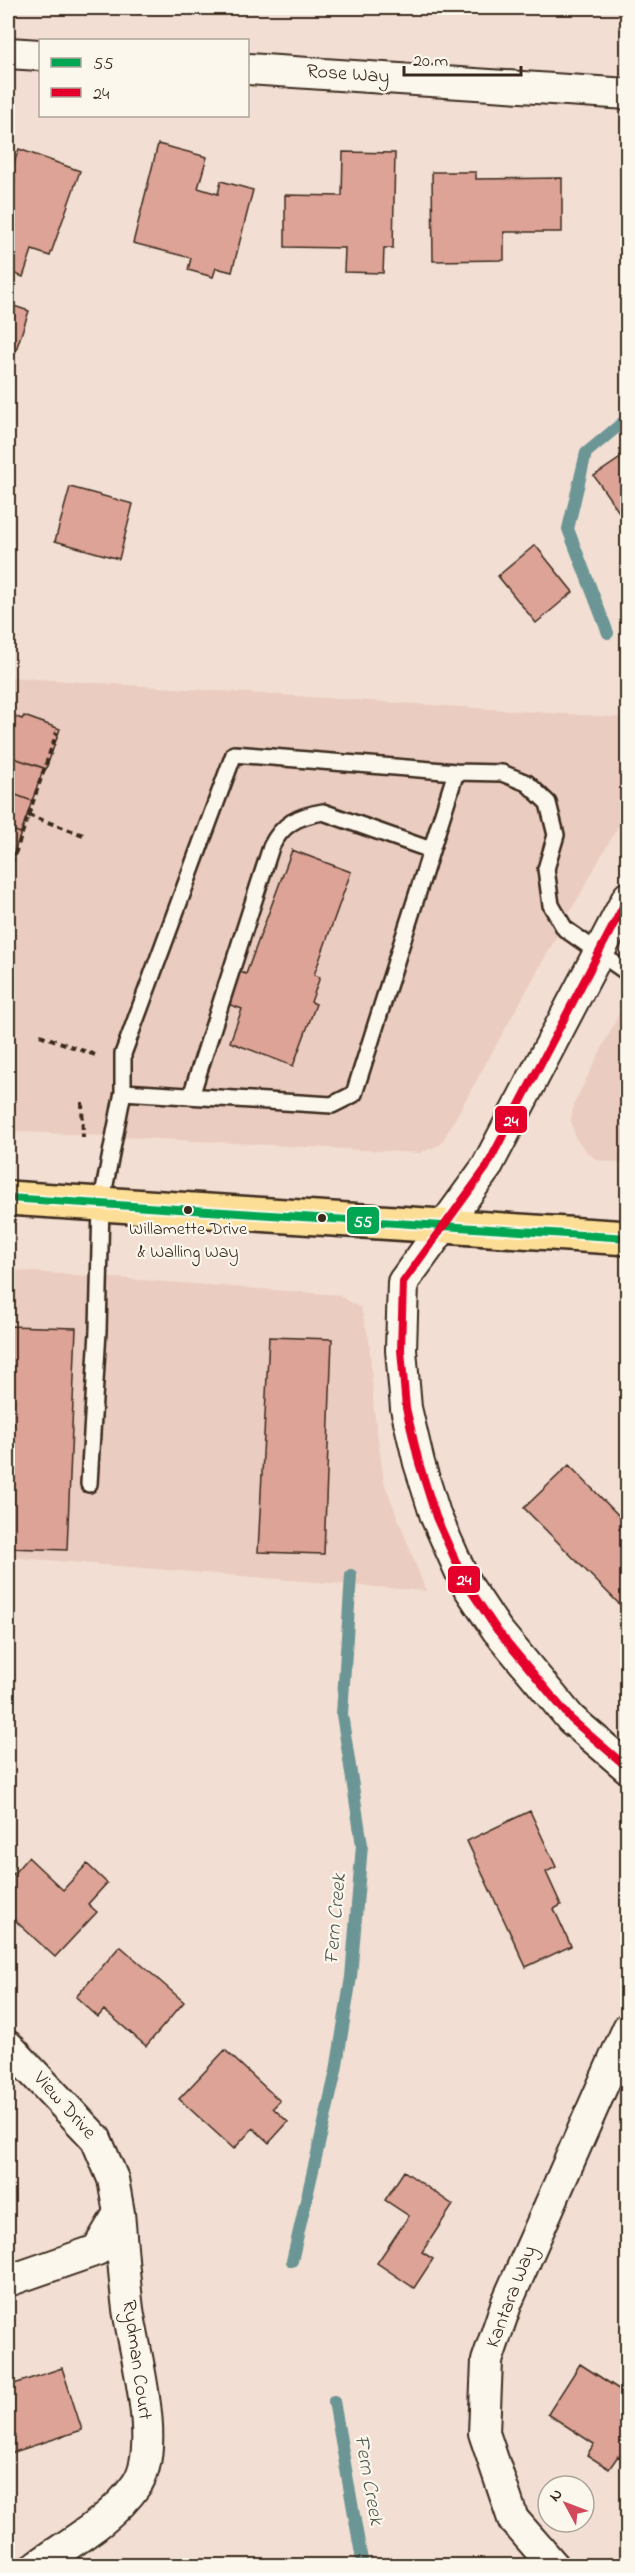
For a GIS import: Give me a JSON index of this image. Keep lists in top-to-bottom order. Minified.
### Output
{"streets":{"street":["Rose Way","View Drive","Kantara Way","Rydman Court"]},"crossings":[["View Drive","Rydman Court"]],"water":["Fern Creek"],"places":["Willamette Drive & Walling Way"],"lines":["transit line 24","transit line 55"],"legend":["55","24"],"scale_bar":"20 m","north":"top left"}
